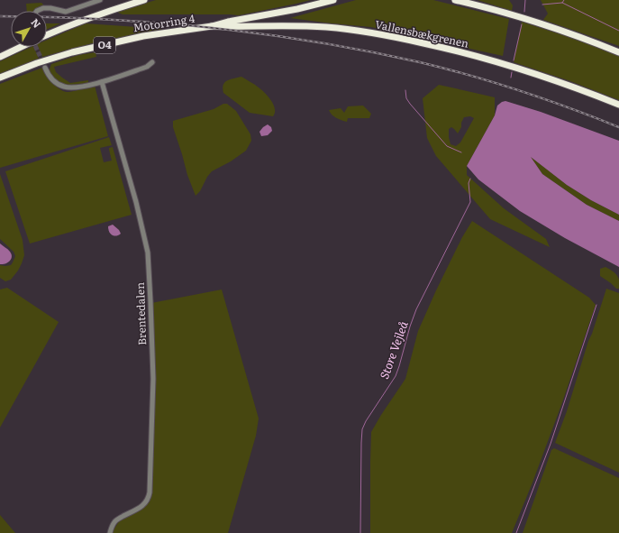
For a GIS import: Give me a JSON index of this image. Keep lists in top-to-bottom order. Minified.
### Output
{"streets":{"highway":["Motorring 4","Vallensbækgrenen","O4"],"street":["Brentedalen"]},"crossings":[["Motorring 4","Vallensbækgrenen"]],"water":["Store Vejleå"],"north":"top right"}
